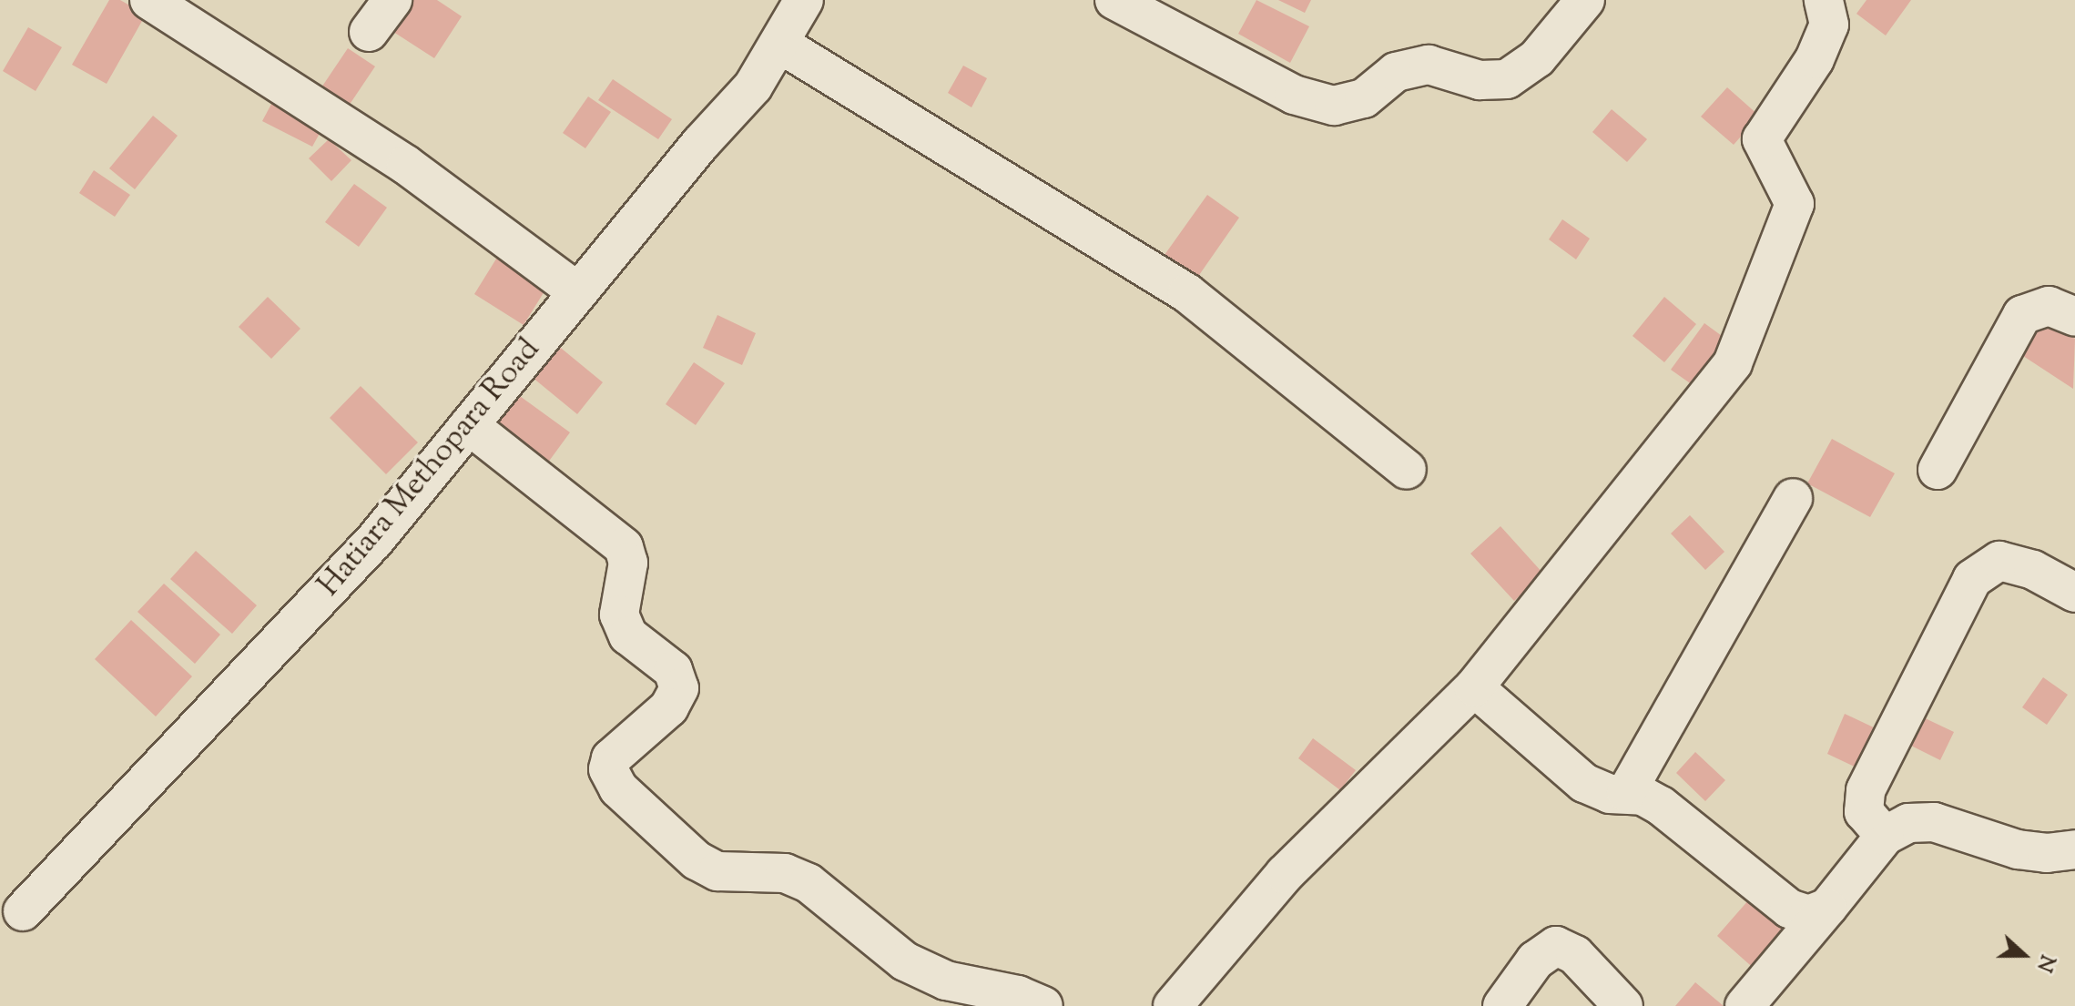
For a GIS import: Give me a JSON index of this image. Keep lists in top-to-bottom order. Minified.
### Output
{"streets":{"street":["Hatiara Methopara Road"]},"north":"right"}
